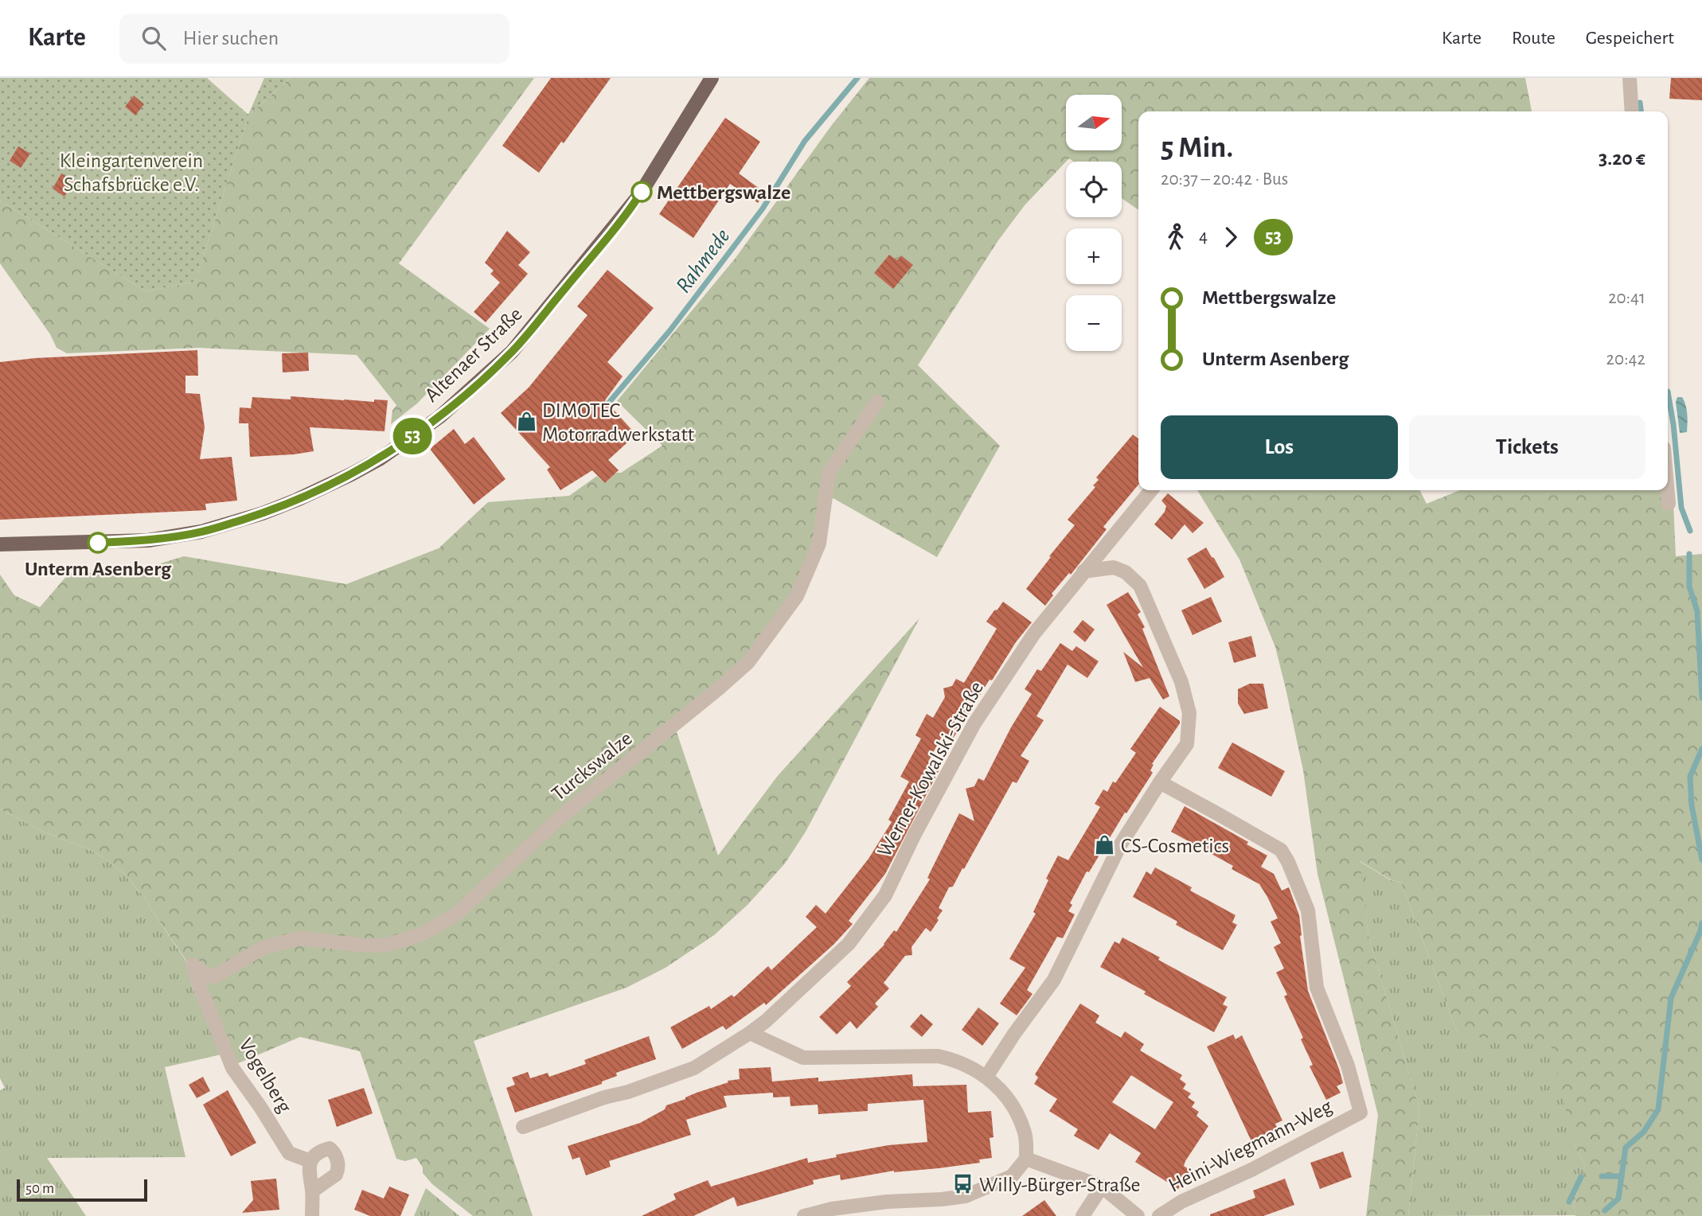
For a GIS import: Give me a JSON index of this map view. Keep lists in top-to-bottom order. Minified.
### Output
{"streets":{"main road":["Altenaer Straße"],"street":["Turckswalze","Werner-Kowalski-Straße","Vogelberg","Heini-Wiegmann-Weg"]},"crossings":[["Turckswalze","Vogelberg"]],"water":["Rahmede"],"parks":["Kleingartenverein Schafsbrücke e.V."],"places":{"other":["Mettbergswalze","Unterm Asenberg"],"shop":["DIMOTEC Motorradwerkstatt","CS-Cosmetics"],"bus stop":["Willy-Bürger-Straße"]},"lines":["bus line 53"],"scale_bar":"50 m","north":"right","page":{"header":"Karte","search":"Hier suchen","nav":["Karte","Route","Gespeichert"],"on_map":"53","map_buttons":["+","−"],"heading":["5 Min.","20:37 – 20:42 · Bus","3.20 €"],"legs":["4","53"],"list":[{"name":"Mettbergswalze","value":"20:41"},{"name":"Unterm Asenberg","value":"20:42"}],"buttons":["Los","Tickets"],"scale":"50 m"}}
